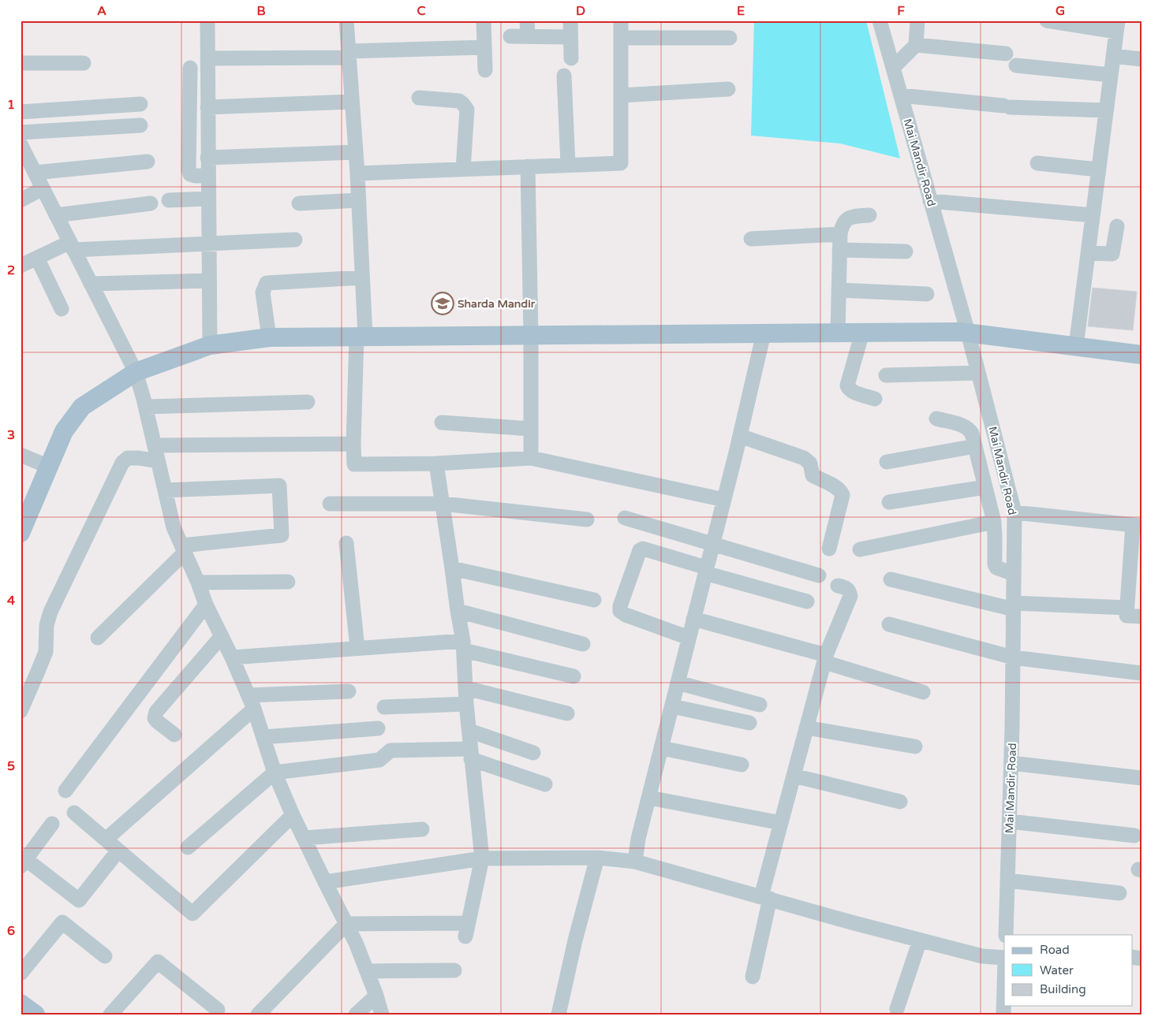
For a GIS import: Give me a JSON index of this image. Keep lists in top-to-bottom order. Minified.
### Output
{"streets":{"street":["Mai Mandir Road"]},"places":{"school or university":["Sharda Mandir"]},"legend":["Road","Water","Building"],"grid":{"columns":["A","B","C","D","E","F","G"],"rows":["1","2","3","4","5","6"]}}
